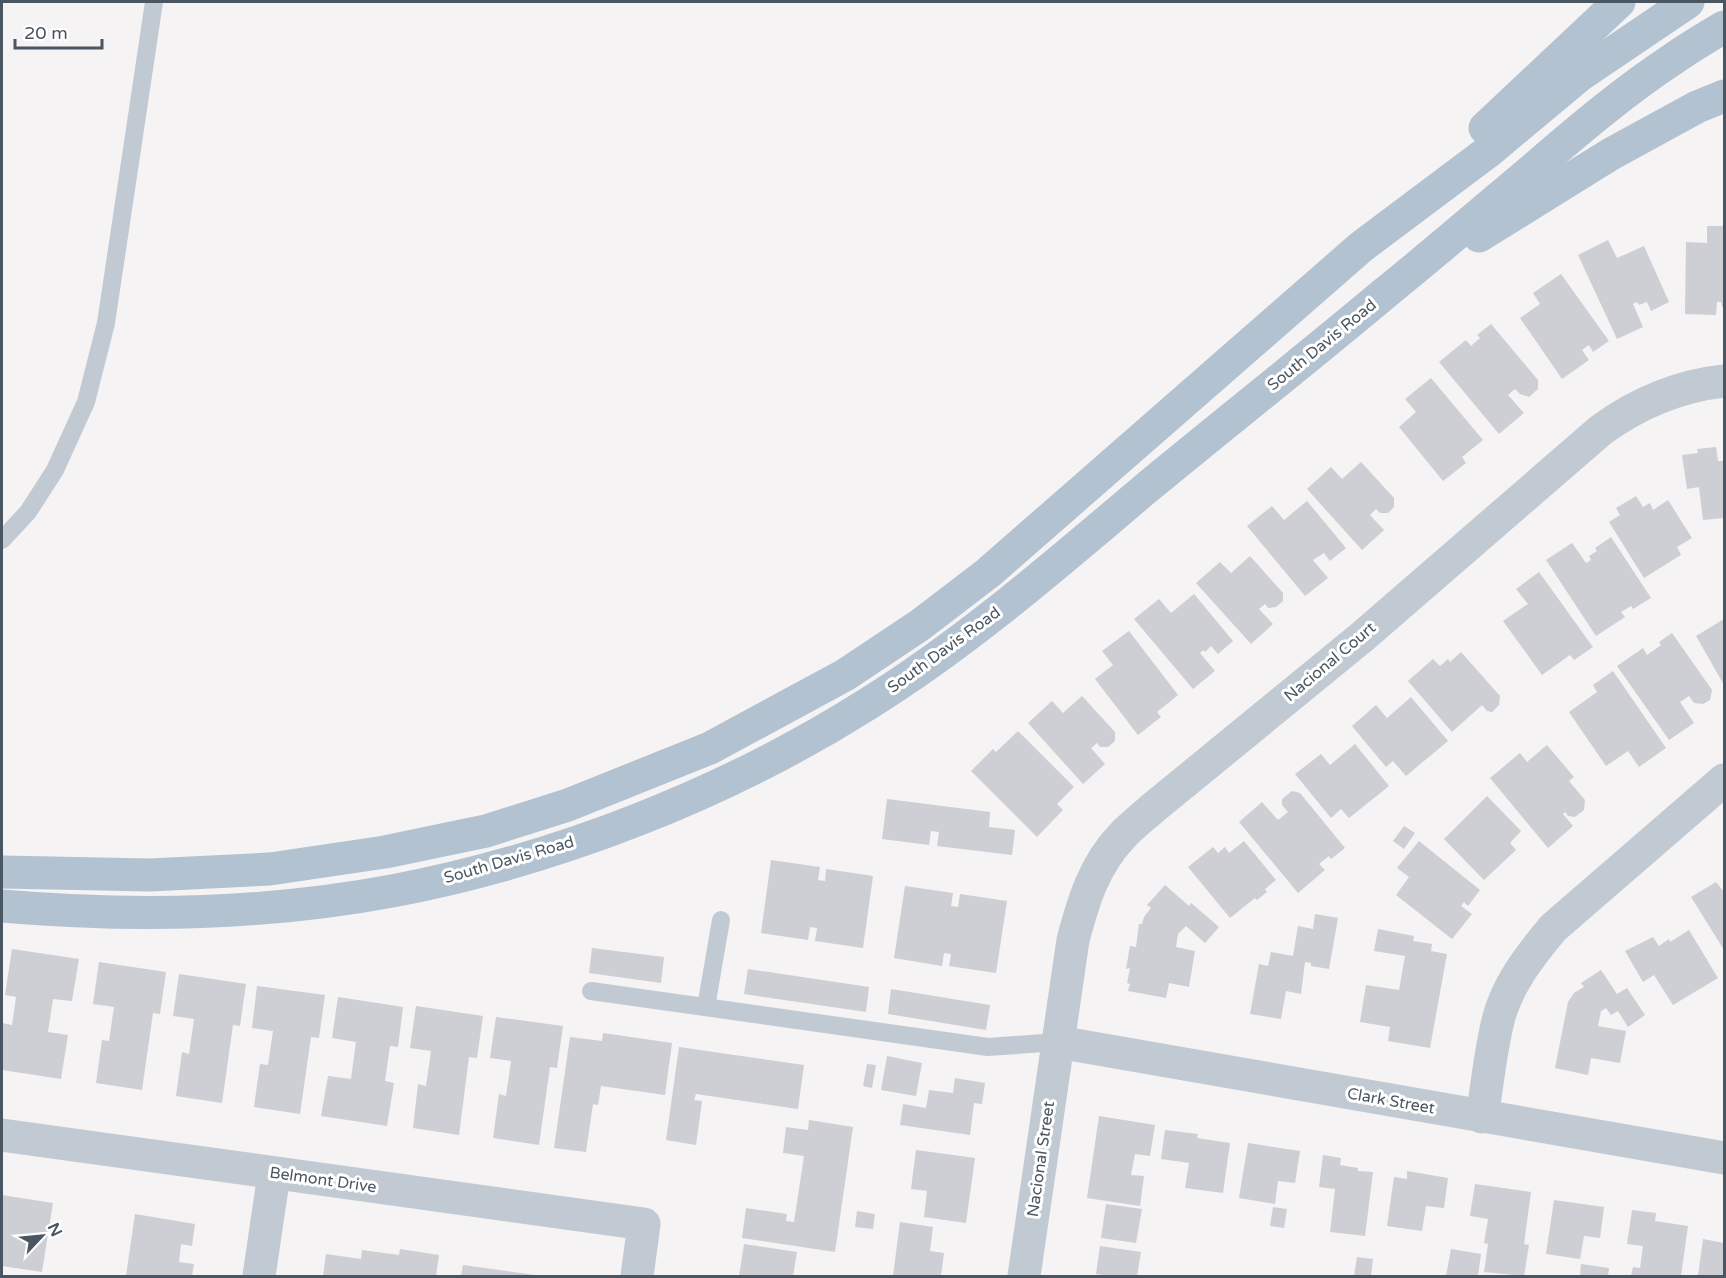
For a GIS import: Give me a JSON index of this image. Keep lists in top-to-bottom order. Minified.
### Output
{"streets":{"main road":["South Davis Road"],"street":["Nacional Court","Clark Street","Nacional Street","Belmont Drive"]},"crossings":[["Nacional Court","Clark Street"],["Nacional Court","Nacional Street"],["Clark Street","Nacional Street"]],"scale_bar":"20 m","north":"top right"}
